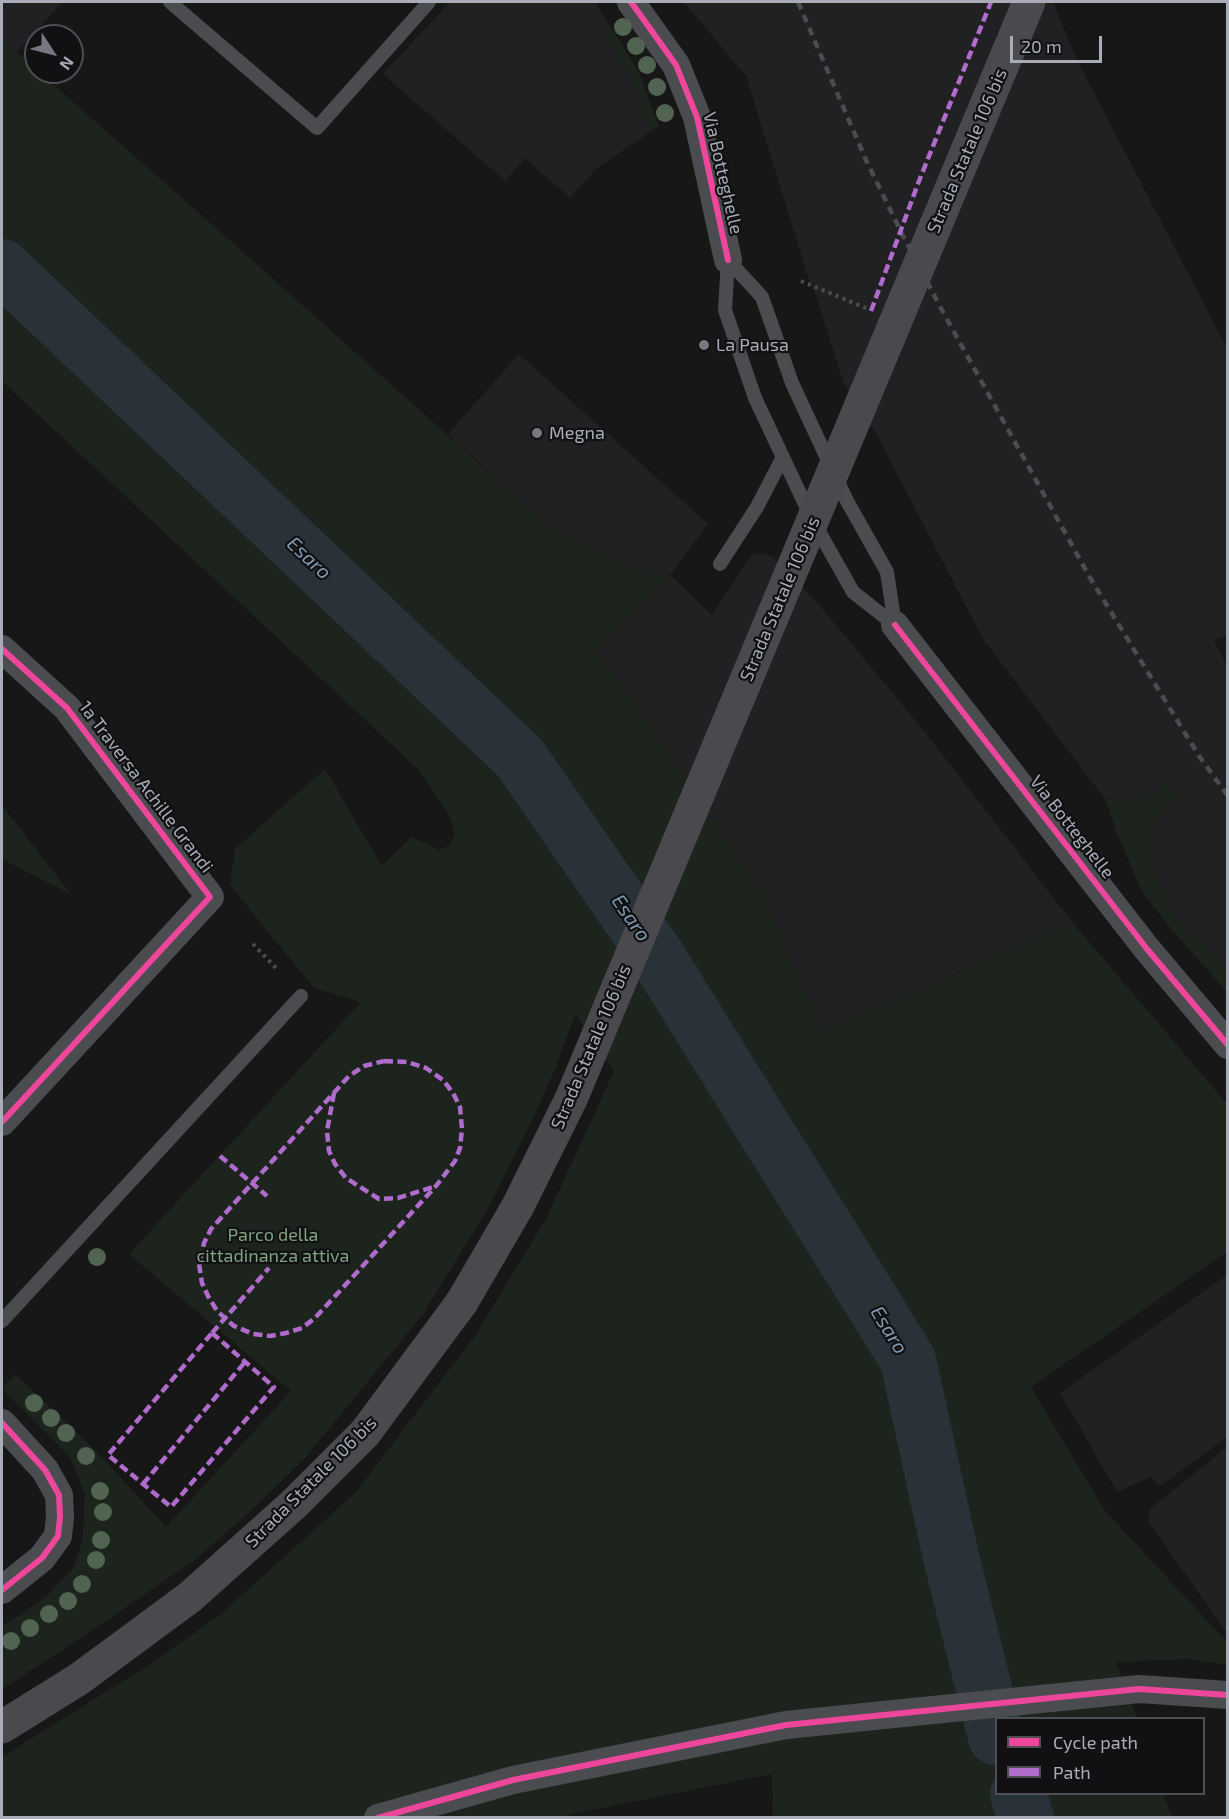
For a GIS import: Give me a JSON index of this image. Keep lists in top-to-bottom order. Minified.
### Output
{"streets":{"main road":["Strada Statale 106 bis"],"street":["Via Botteghelle","1a Traversa Achille Grandi"]},"water":["Esaro"],"parks":["Parco della cittadinanza attiva"],"places":["La Pausa","Megna"],"legend":["Cycle path","Path"],"scale_bar":"20 m","north":"bottom right"}
